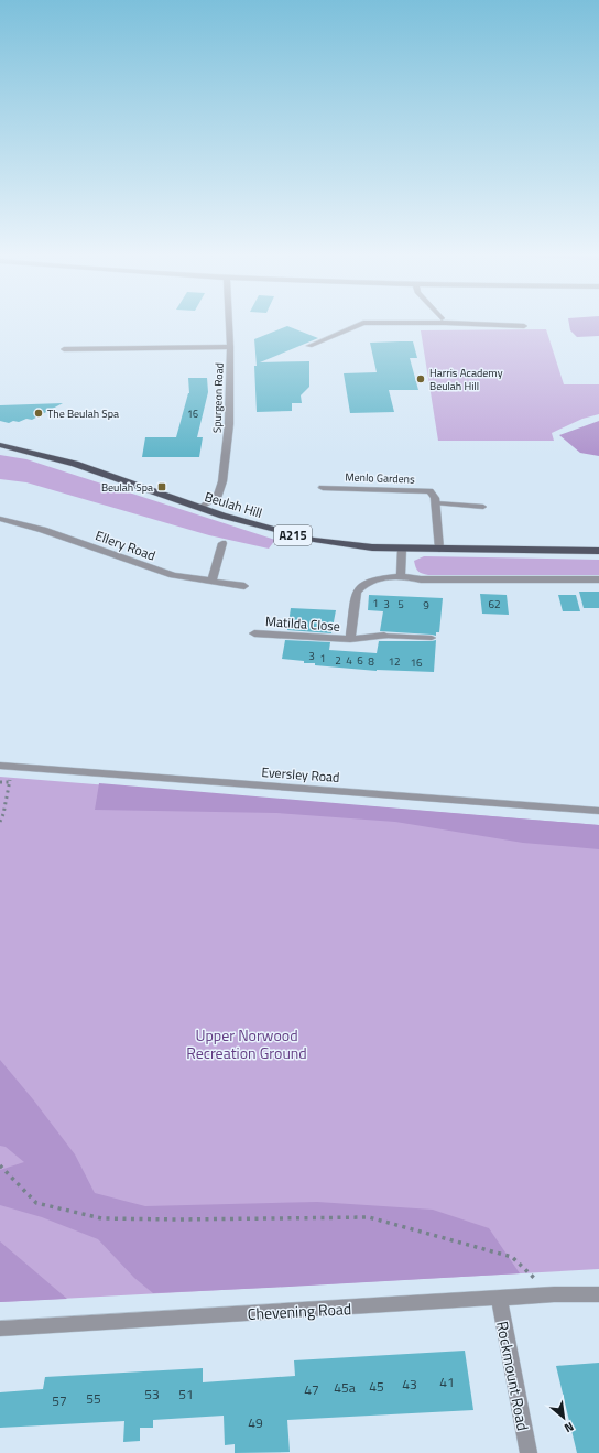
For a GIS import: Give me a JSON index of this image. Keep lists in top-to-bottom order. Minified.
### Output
{"streets":{"main road":["Beulah Hill","A215"],"street":["Spurgeon Road","Menlo Gardens","Ellery Road","Matilda Close","Eversley Road","Chevening Road","Rockmount Road"]},"crossings":[["Spurgeon Road","Beulah Hill"],["Chevening Road","Rockmount Road"]],"parks":["Upper Norwood Recreation Ground"],"places":{"other":["Harris Academy Beulah Hill","The Beulah Spa"],"transit":["Beulah Spa"]},"house_numbers":["16","1","3","5","62","9","3","1","2","4","6","8","12","16","41","43","45","45a","47","53","51","55","57","49"],"north":"bottom right"}
